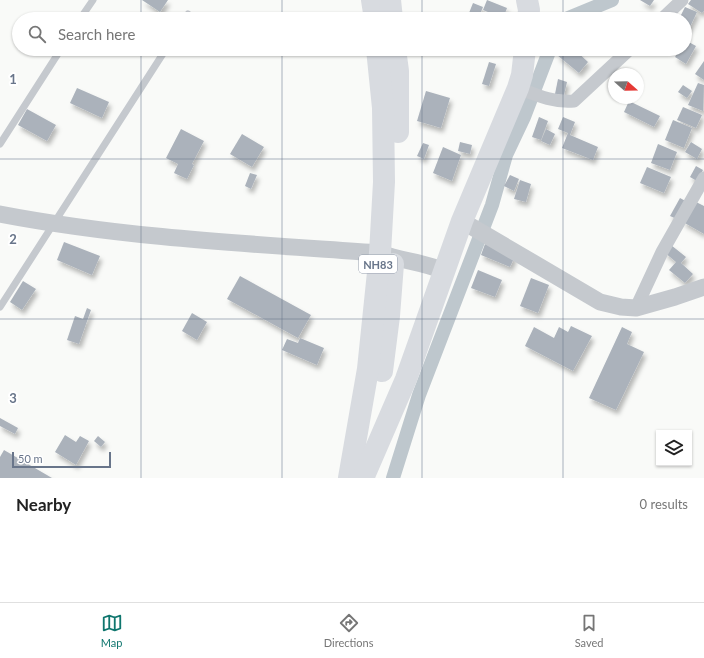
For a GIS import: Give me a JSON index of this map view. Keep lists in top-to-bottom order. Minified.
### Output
{"streets":{"highway":["NH83"]},"scale_bar":"50 m","north":"right","page":{"search":"Search here","scale":"50 m","heading":["Nearby","0 results"],"nav":["Map","Directions","Saved"]},"grid":{"rows":["1","2","3"]}}
